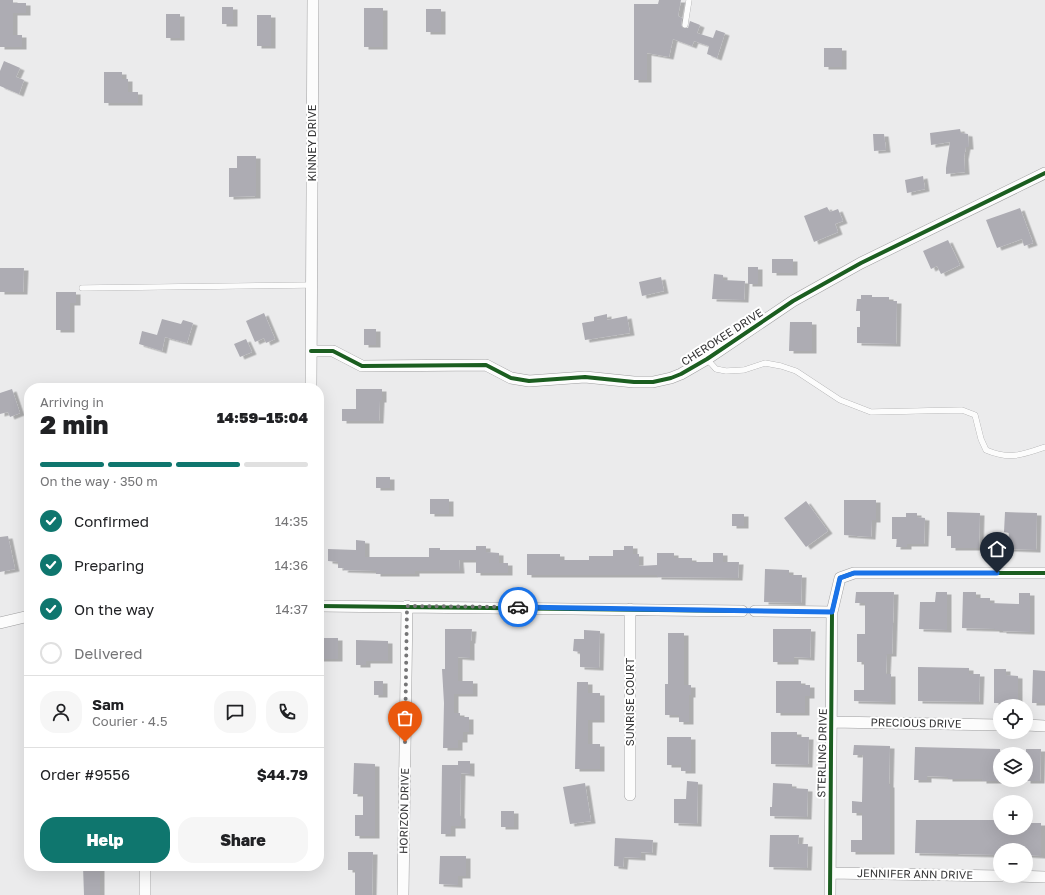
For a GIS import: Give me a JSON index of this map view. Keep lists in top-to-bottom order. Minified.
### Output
{"streets":{"street":["KINNEY DRIVE","CHEROKEE DRIVE","SUNRISE COURT","PRECIOUS DRIVE","STERLING DRIVE","HORIZON DRIVE","JENNIFER ANN DRIVE"]},"crossings":[["KINNEY DRIVE","CHEROKEE DRIVE"],["PRECIOUS DRIVE","STERLING DRIVE"],["STERLING DRIVE","JENNIFER ANN DRIVE"]],"page":{"heading":["2 min","Arriving in","14:59–15:04"],"panel":["Sam","Courier · 4.5","Order #9556","$44.79"],"bar":"On the way · 350 m","list":[["Confirmed","14:35"],["Preparing","14:36"],["On the way","14:37"],"Delivered"],"map_buttons":["+","−"],"buttons":["Help","Share"]}}
